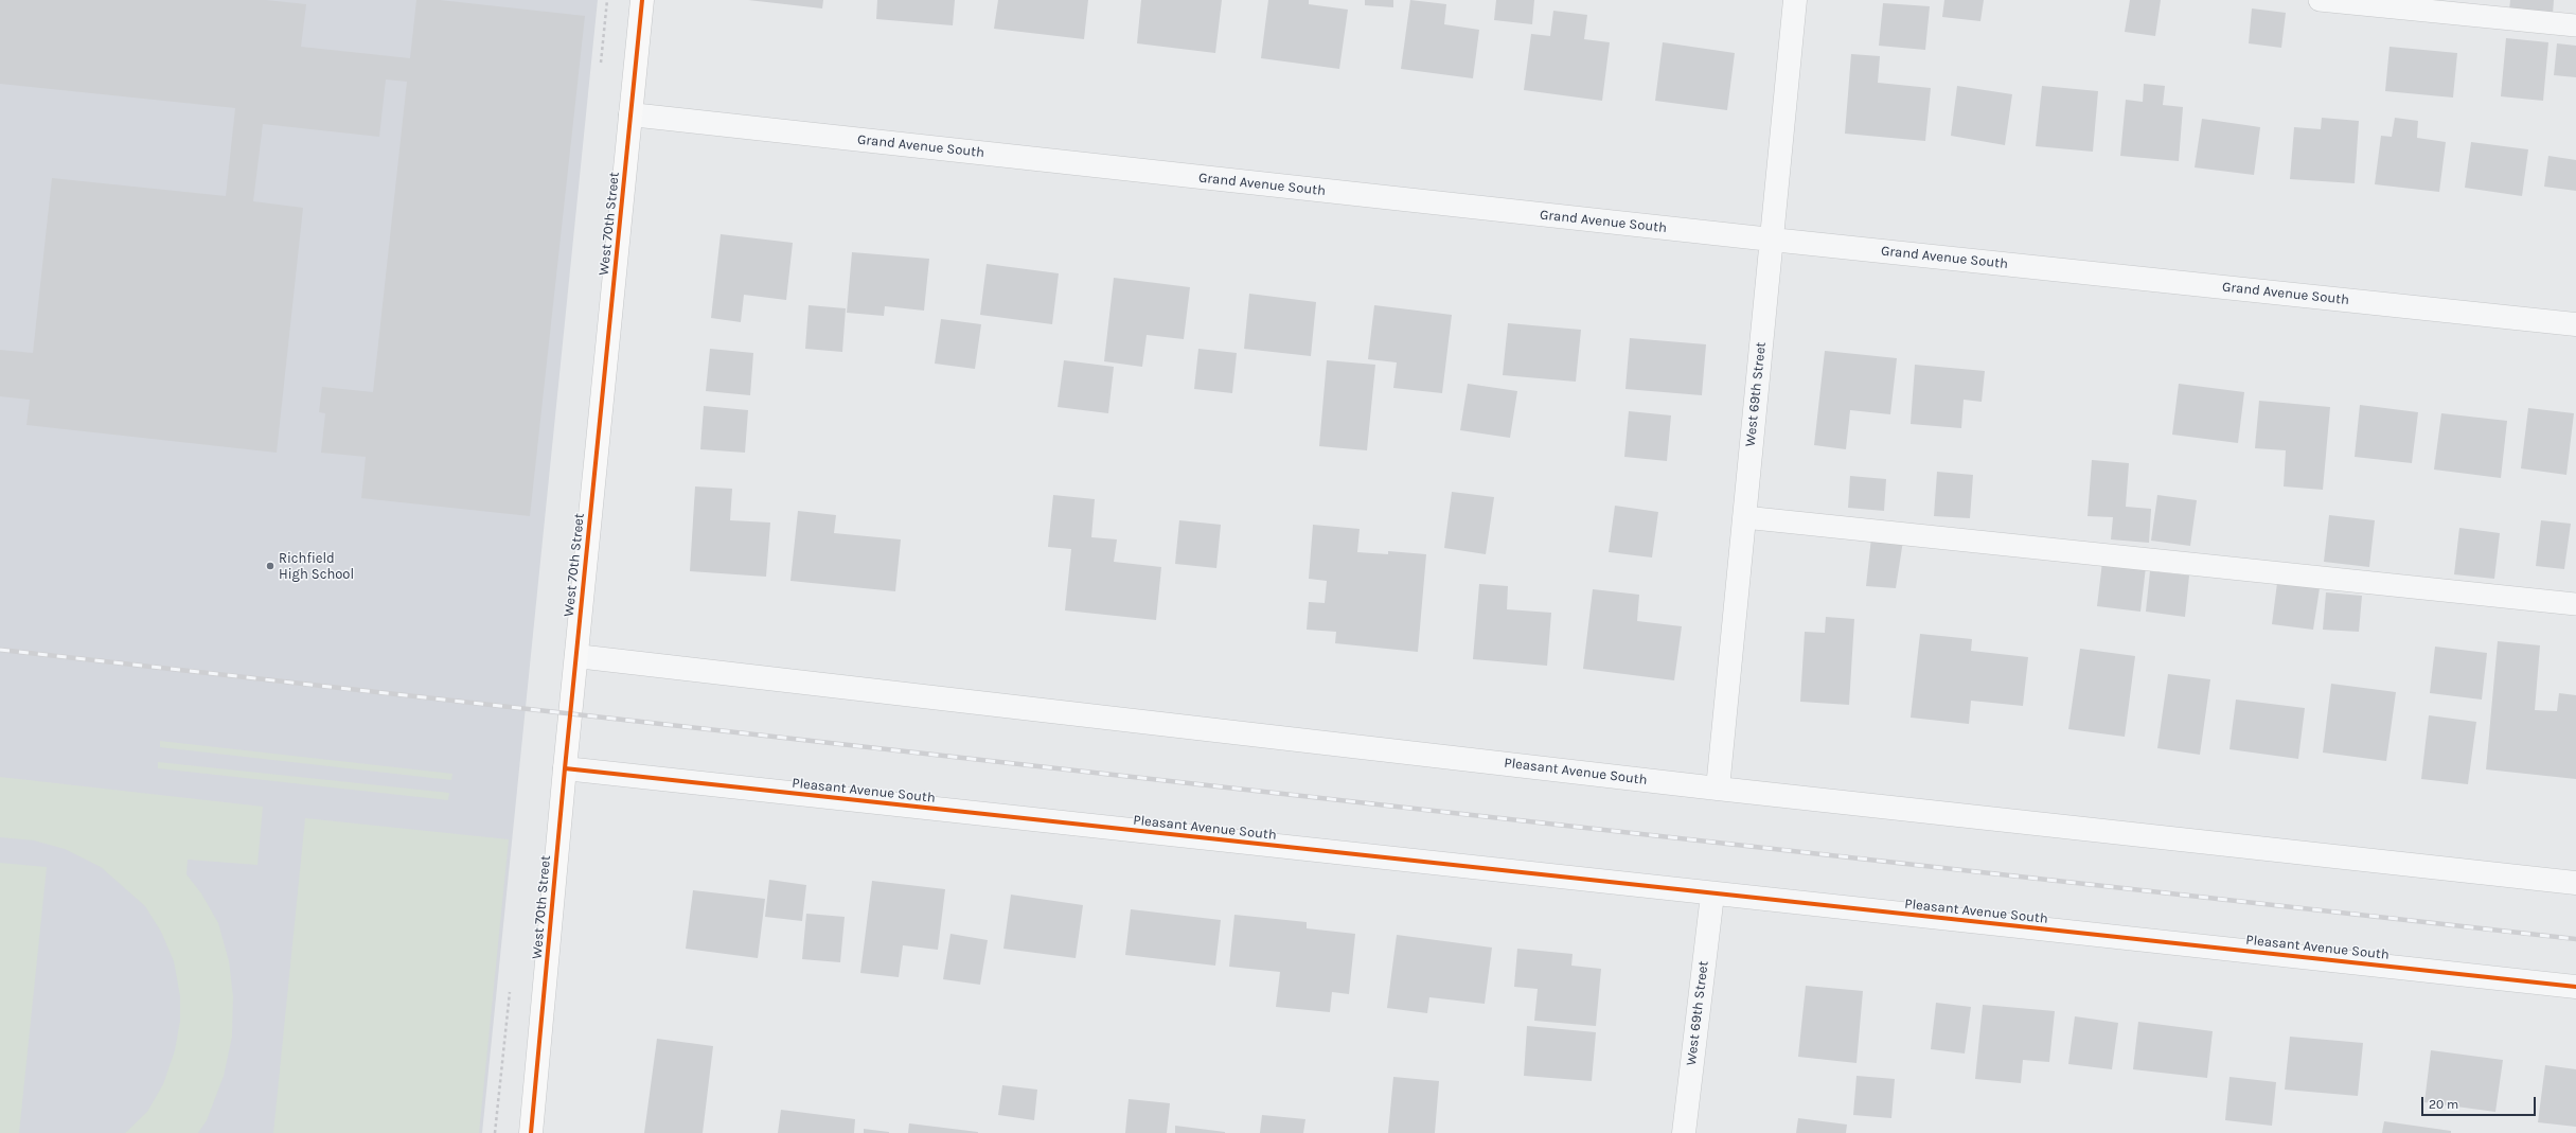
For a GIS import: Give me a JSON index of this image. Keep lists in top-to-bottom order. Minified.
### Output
{"streets":{"street":["Grand Avenue South","West 70th Street","West 69th Street","Pleasant Avenue South"]},"crossings":[["Grand Avenue South","West 70th Street"],["Grand Avenue South","West 69th Street"],["West 70th Street","Pleasant Avenue South"],["West 69th Street","Pleasant Avenue South"]],"places":["Richfield High School"],"scale_bar":"20 m"}
